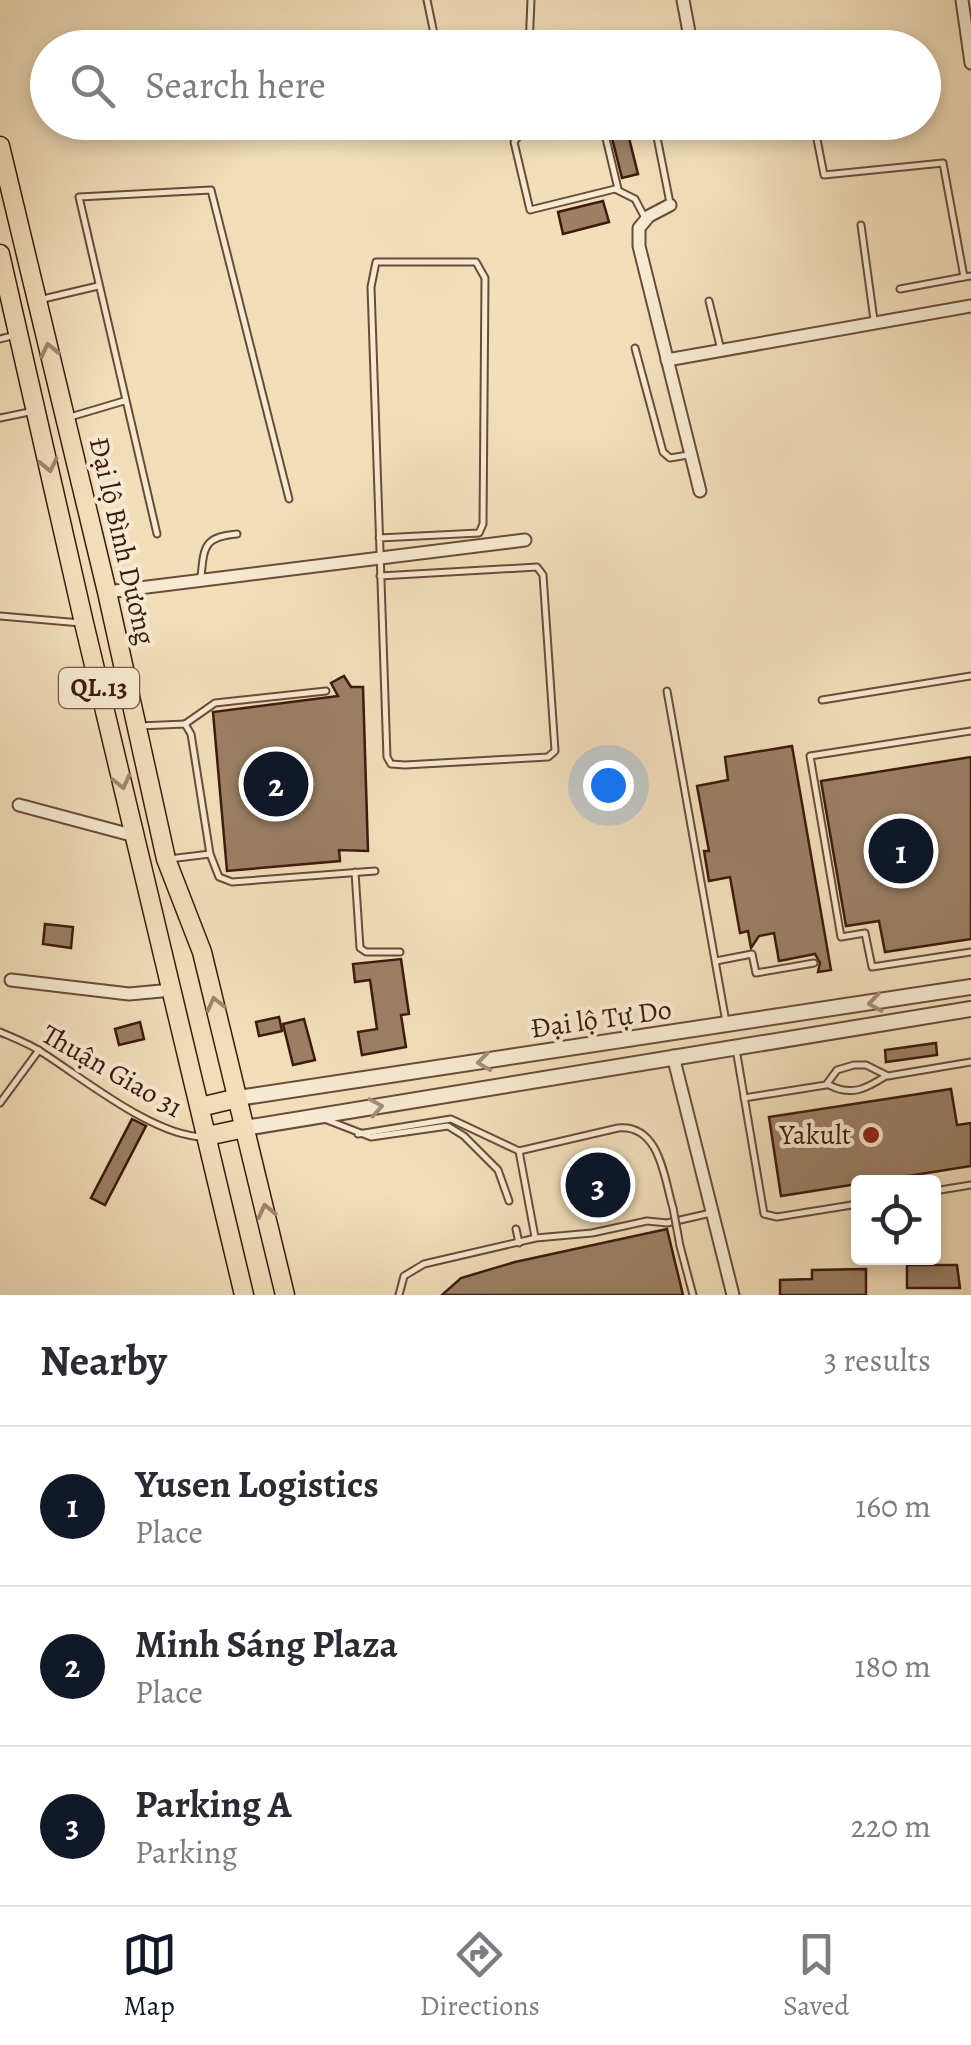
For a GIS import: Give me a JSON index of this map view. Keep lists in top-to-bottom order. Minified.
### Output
{"streets":{"highway":["Đại lộ Bình Dương","QL.13"],"street":["Đại lộ Tự Do"],"lane":["Thuận Giao 31"]},"crossings":[["Đại lộ Bình Dương","Đại lộ Tự Do"],["Đại lộ Bình Dương","Thuận Giao 31"]],"places":["Yakult"],"page":{"search":"Search here","pins":["2","1","3"],"heading":["Nearby","3 results"],"list":[{"mark":"1","name":"Yusen Logistics","note":"Place","value":"160 m"},{"mark":"2","name":"Minh Sáng Plaza","note":"Place","value":"180 m"},{"mark":"3","name":"Parking A","note":"Parking","value":"220 m"}],"nav":["Map","Directions","Saved"]}}
